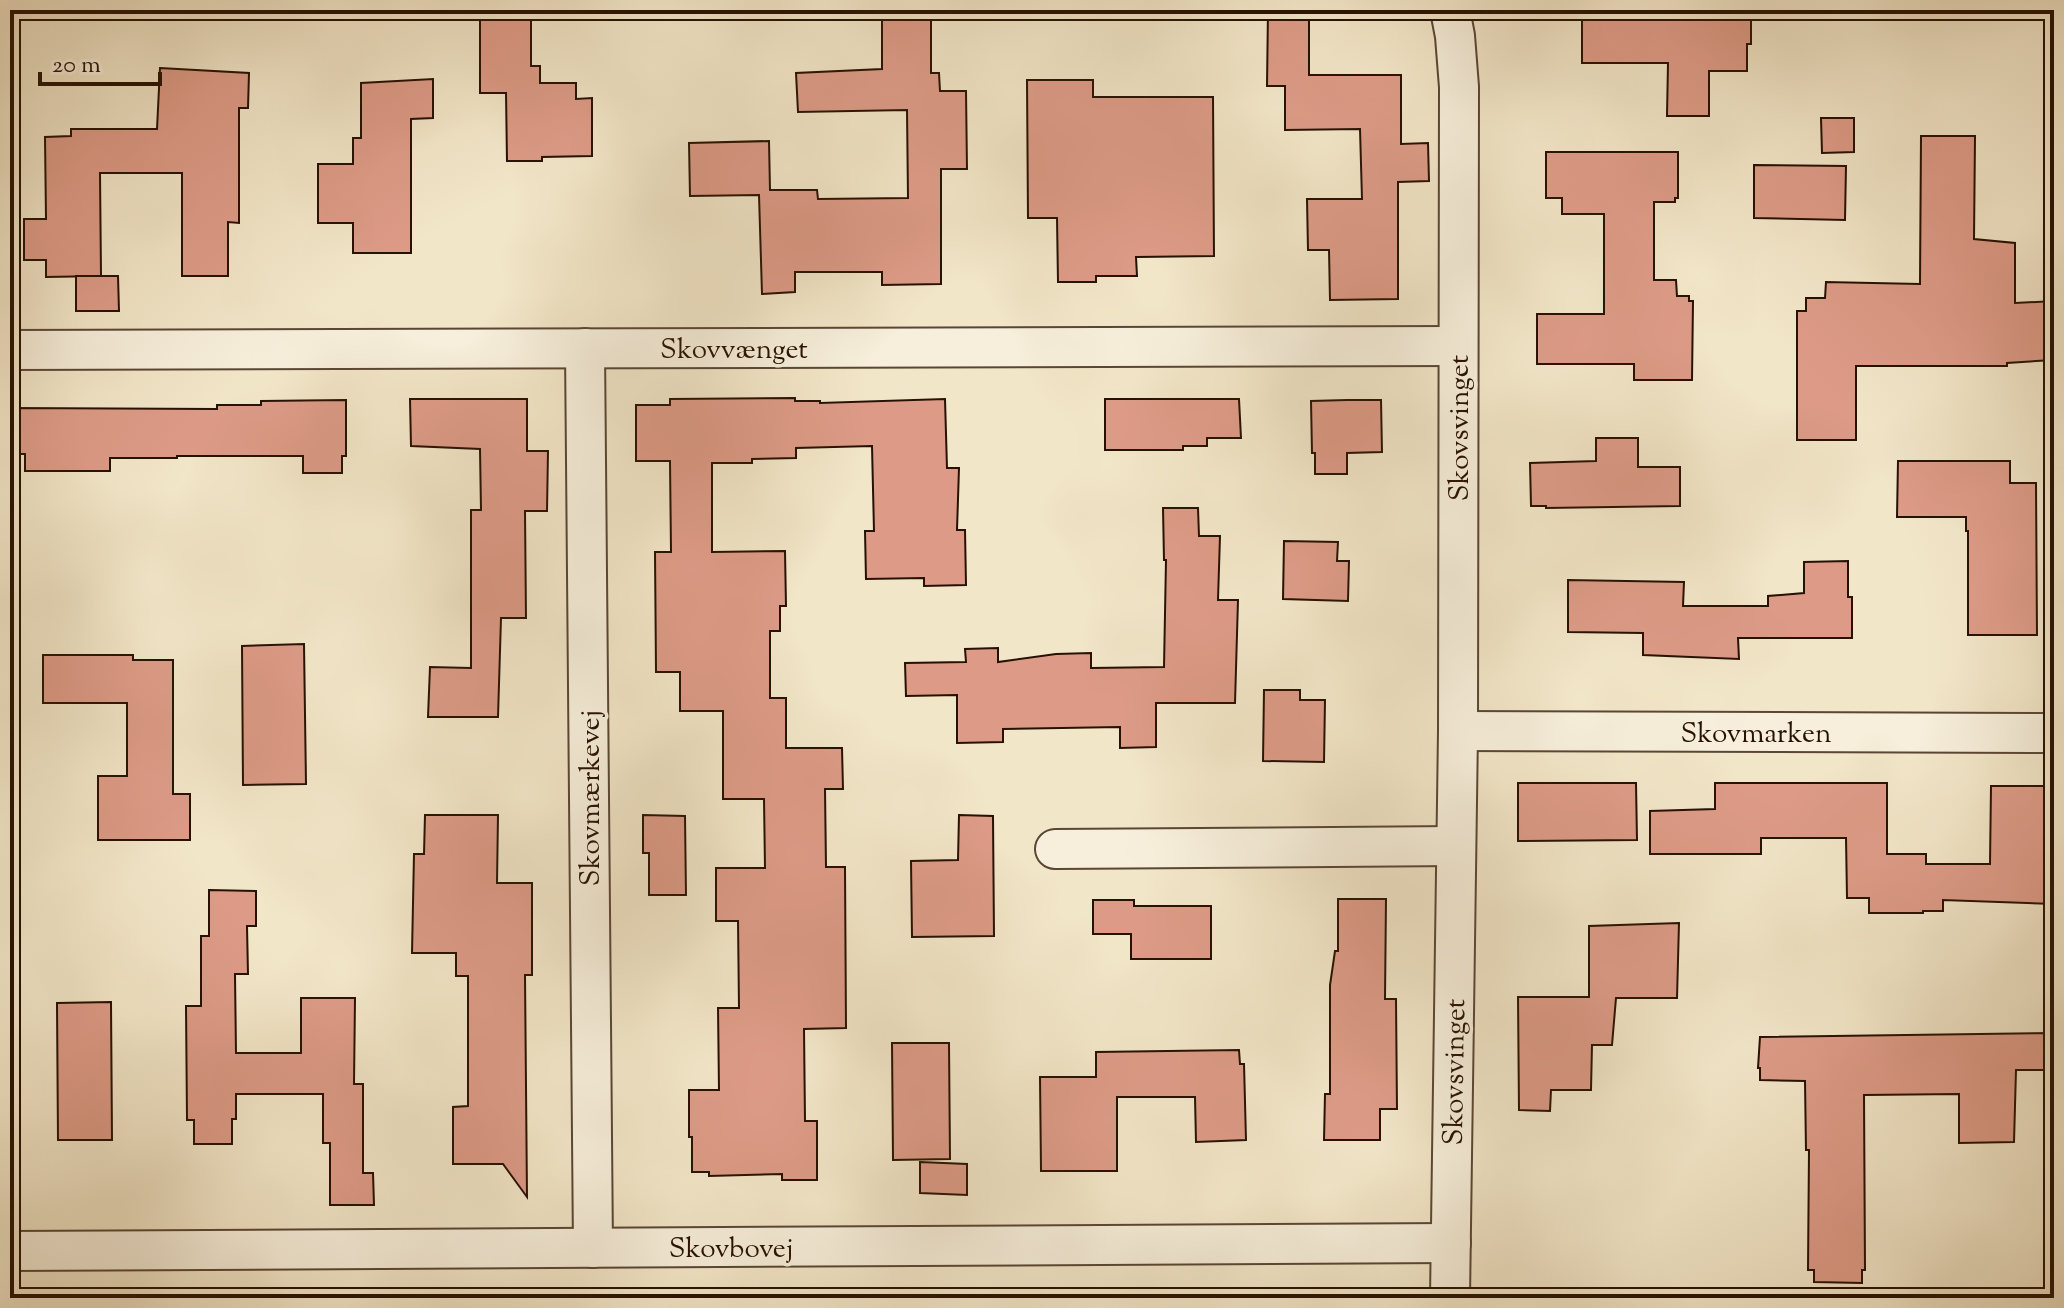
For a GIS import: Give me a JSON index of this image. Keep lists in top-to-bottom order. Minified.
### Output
{"streets":{"street":["Skovvænget","Skovsvinget","Skovmarken","Skovmærkevej","Skovbovej"]},"crossings":[["Skovvænget","Skovsvinget"],["Skovvænget","Skovmærkevej"],["Skovsvinget","Skovmarken"],["Skovsvinget","Skovbovej"],["Skovmærkevej","Skovbovej"]],"scale_bar":"20 m"}
